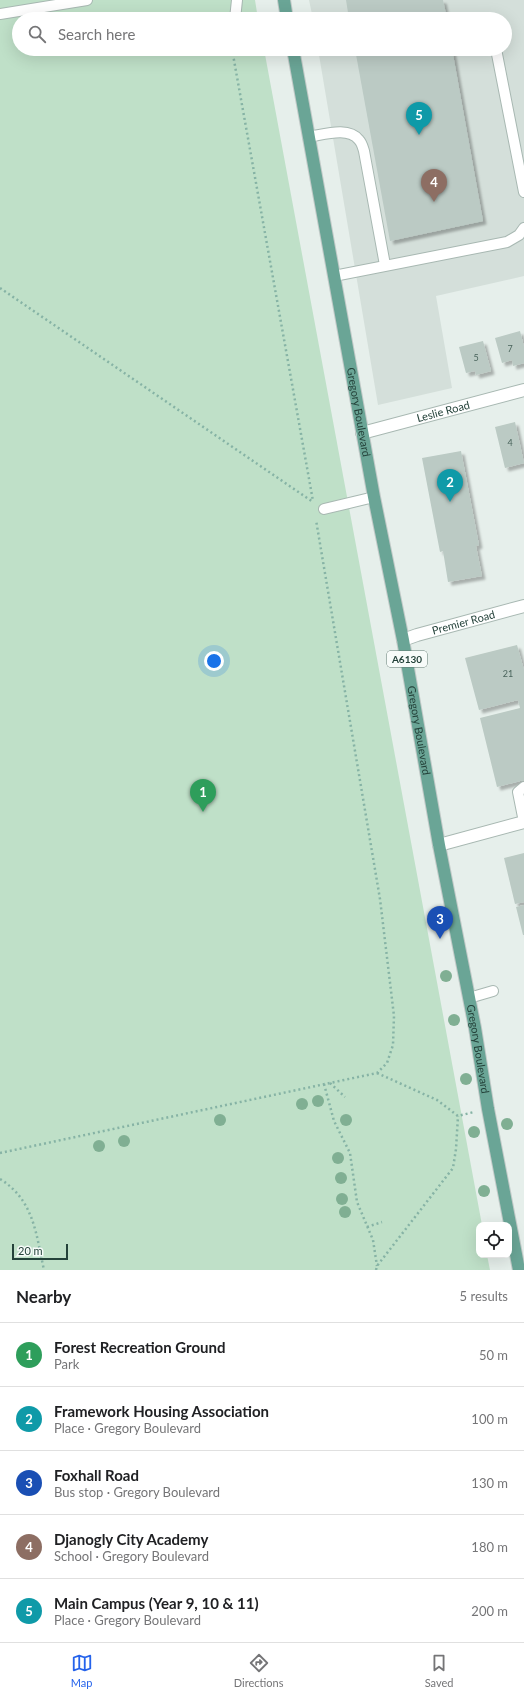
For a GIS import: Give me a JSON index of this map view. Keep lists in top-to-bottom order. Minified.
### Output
{"streets":{"main road":["Gregory Boulevard","A6130"],"street":["Leslie Road","Premier Road"]},"crossings":[["Gregory Boulevard","Leslie Road"],["Gregory Boulevard","Premier Road"]],"house_numbers":["7","5","4","21"],"scale_bar":"20 m","page":{"search":"Search here","pins":["5","4","2","1","3"],"scale":"20 m","heading":["Nearby","5 results"],"list":[{"mark":"1","name":"Forest Recreation Ground","note":"Park","value":"50 m"},{"mark":"2","name":"Framework Housing Association","note":"Place · Gregory Boulevard","value":"100 m"},{"mark":"3","name":"Foxhall Road","note":"Bus stop · Gregory Boulevard","value":"130 m"},{"mark":"4","name":"Djanogly City Academy","note":"School · Gregory Boulevard","value":"180 m"},{"mark":"5","name":"Main Campus (Year 9, 10 & 11)","note":"Place · Gregory Boulevard","value":"200 m"}],"nav":["Map","Directions","Saved"]}}
